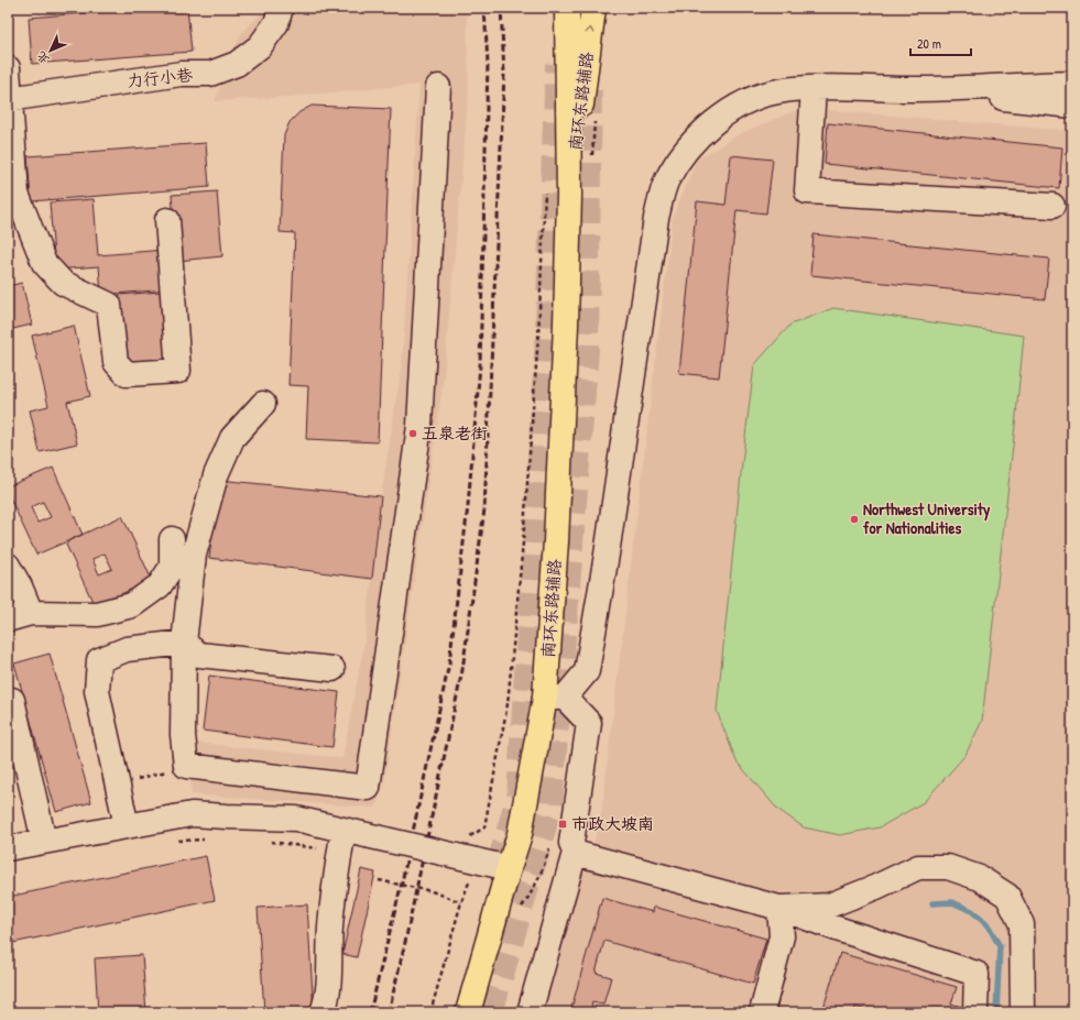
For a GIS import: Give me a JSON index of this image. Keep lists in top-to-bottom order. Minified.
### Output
{"streets":{"main road":["南环东路辅路"],"street":["力行小巷"]},"places":{"other":["五泉老街","Northwest University for Nationalities"],"transit":["市政大坡南"]},"scale_bar":"20 m","north":"bottom left"}
